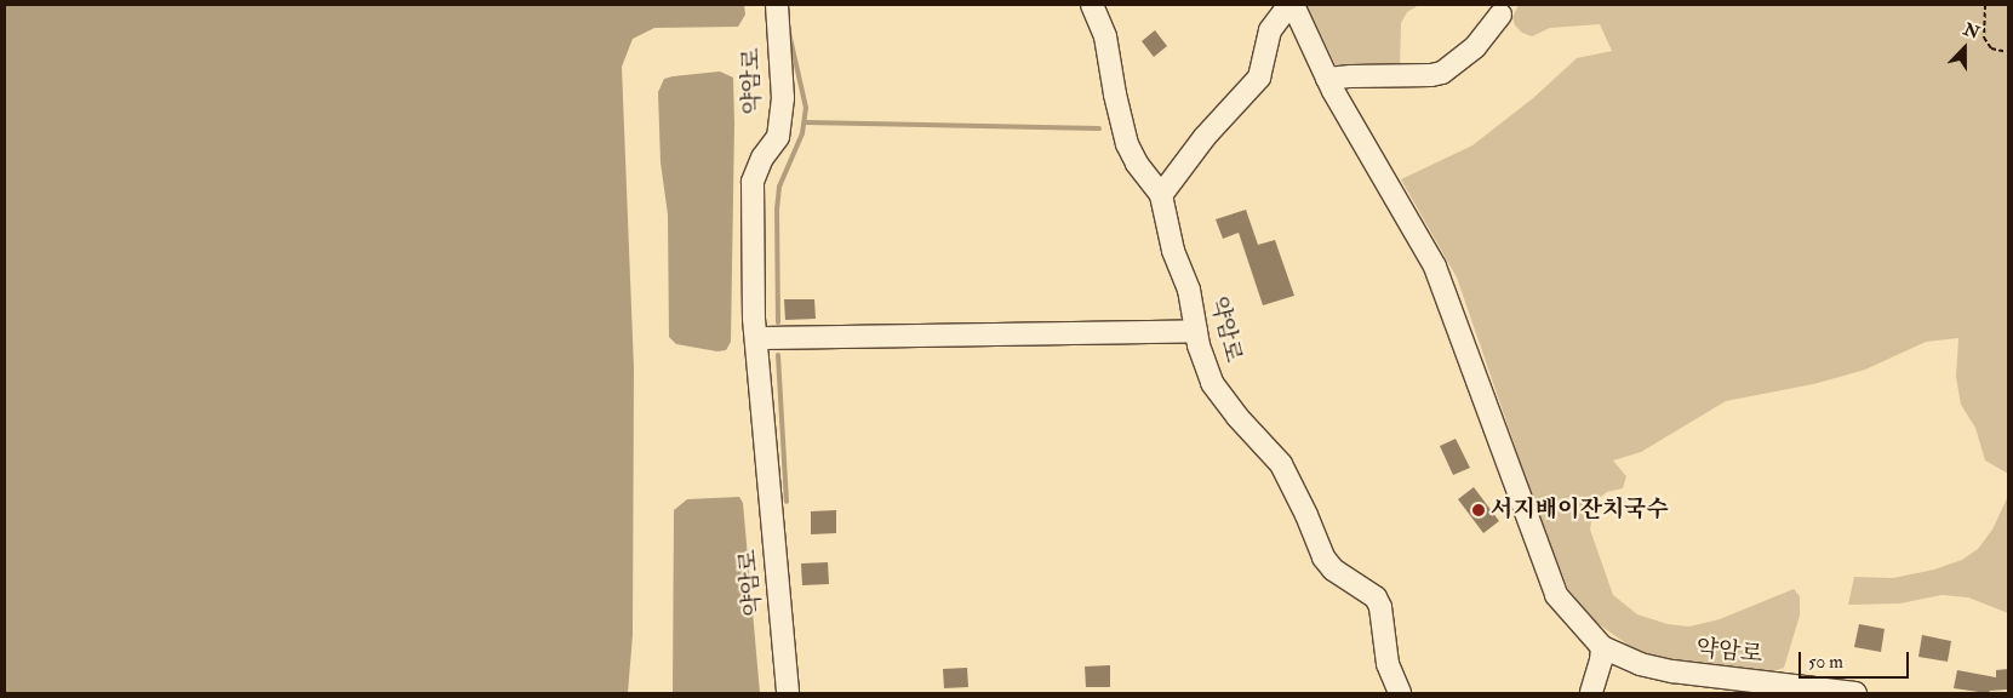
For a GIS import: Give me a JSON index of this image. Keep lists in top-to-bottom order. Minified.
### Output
{"streets":{"street":["약암로"]},"places":["서지배이잔치국수"],"scale_bar":"50 m","north":"top"}
